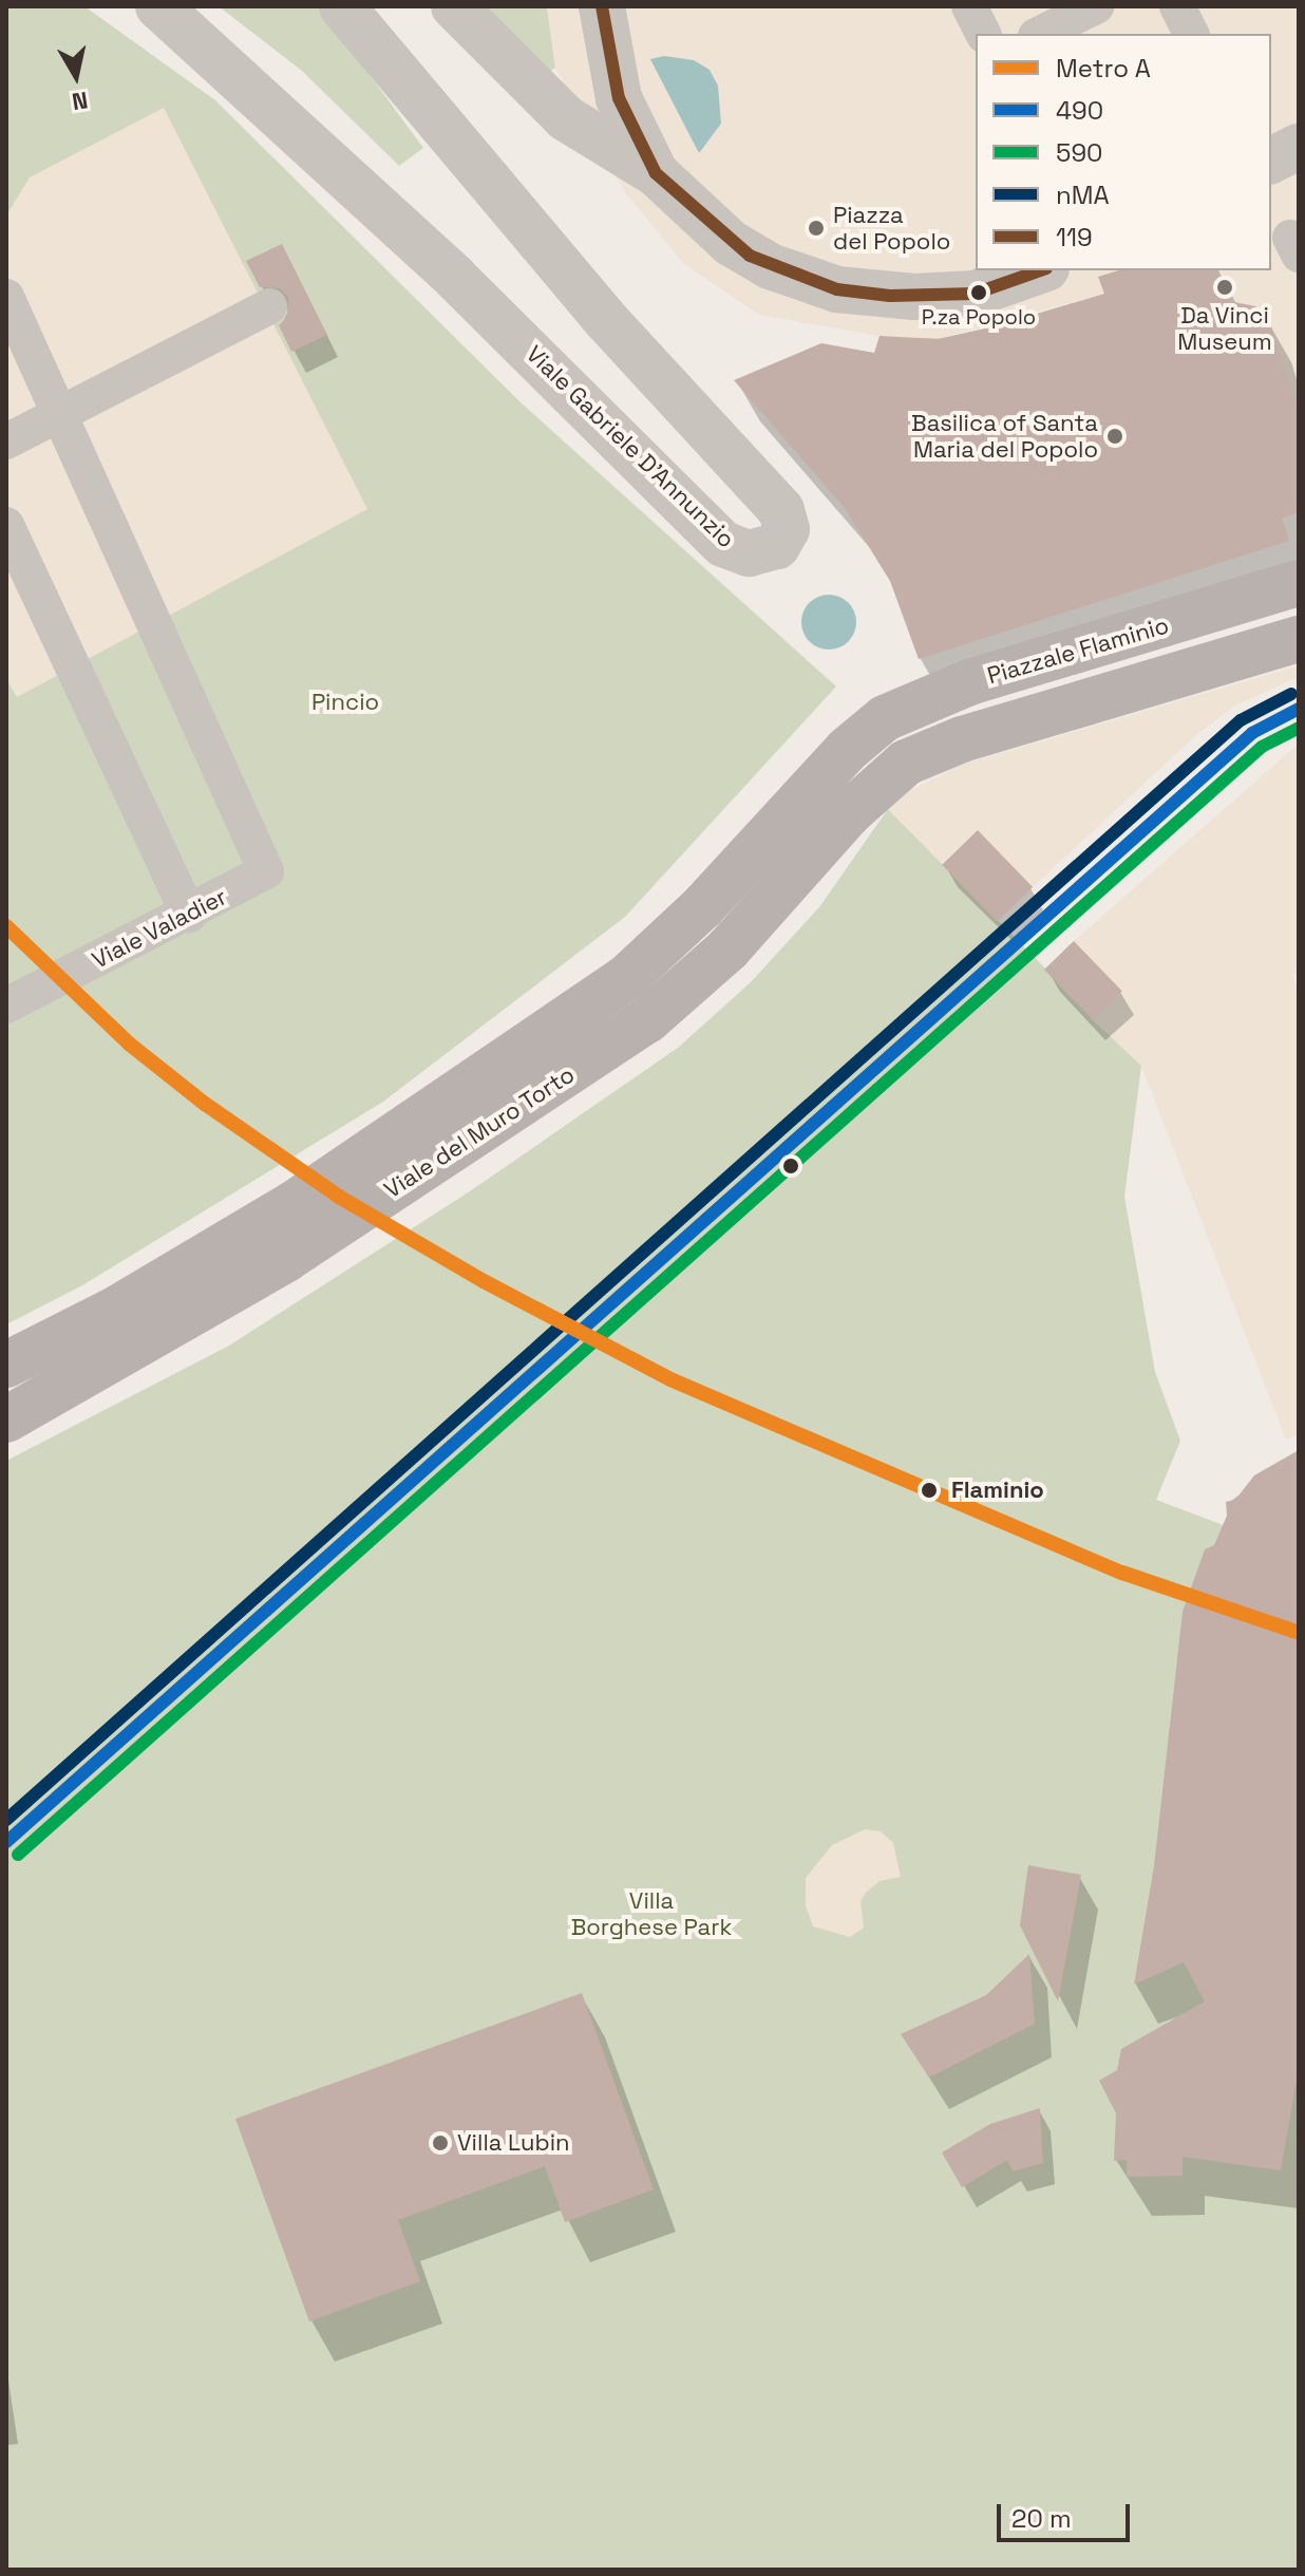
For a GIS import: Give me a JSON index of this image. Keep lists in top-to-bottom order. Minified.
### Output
{"streets":{"main road":["Piazzale Flaminio","Viale del Muro Torto"],"street":["Viale Gabriele D'Annunzio","Viale Valadier"]},"crossings":[["Piazzale Flaminio","Viale del Muro Torto"]],"parks":["Pincio","Villa Borghese Park"],"places":["Piazza del Popolo","Da Vinci Museum","P.za Popolo","Basilica of Santa Maria del Popolo","Flaminio","Villa Lubin"],"lines":["transit line 119","transit line nMA","transit line 490","transit line 590","metro line A"],"legend":["Metro A","490","590","nMA","119"],"scale_bar":"20 m","north":"bottom"}
